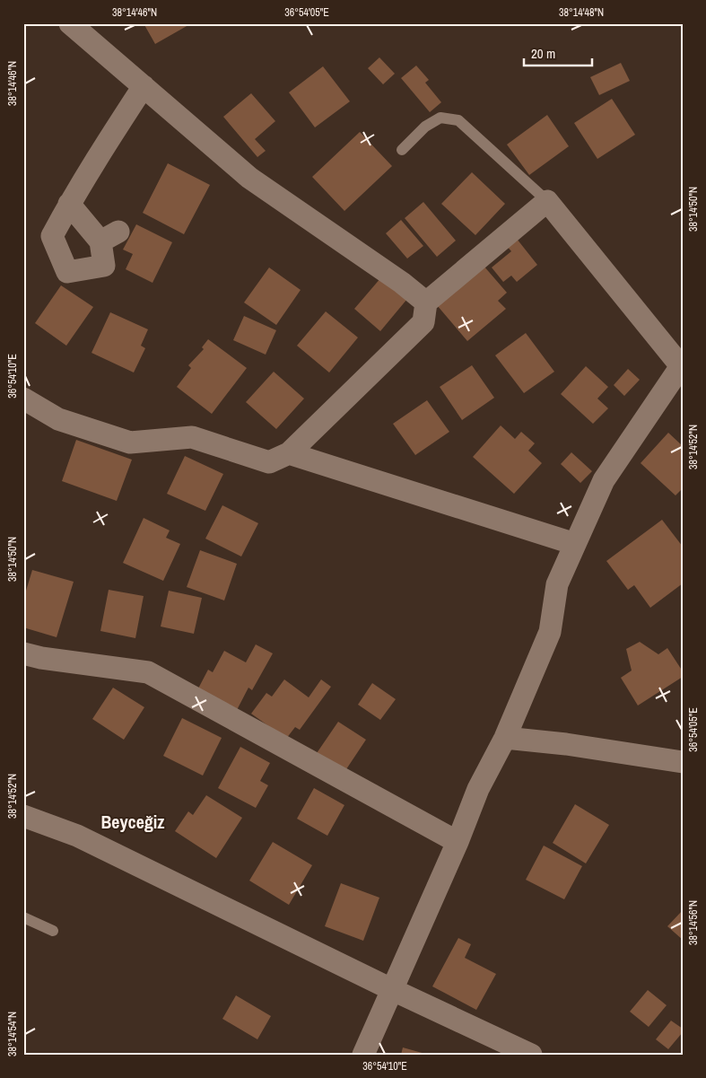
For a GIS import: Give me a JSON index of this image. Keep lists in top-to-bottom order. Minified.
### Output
{"districts":["Beyceğiz"],"scale_bar":"20 m","coordinates":["38°14'46\"N","36°54'05\"E","38°14'48\"N","38°14'50\"N","36°54'10\"E","38°14'52\"N","38°14'56\"N","38°14'54\"N"]}
